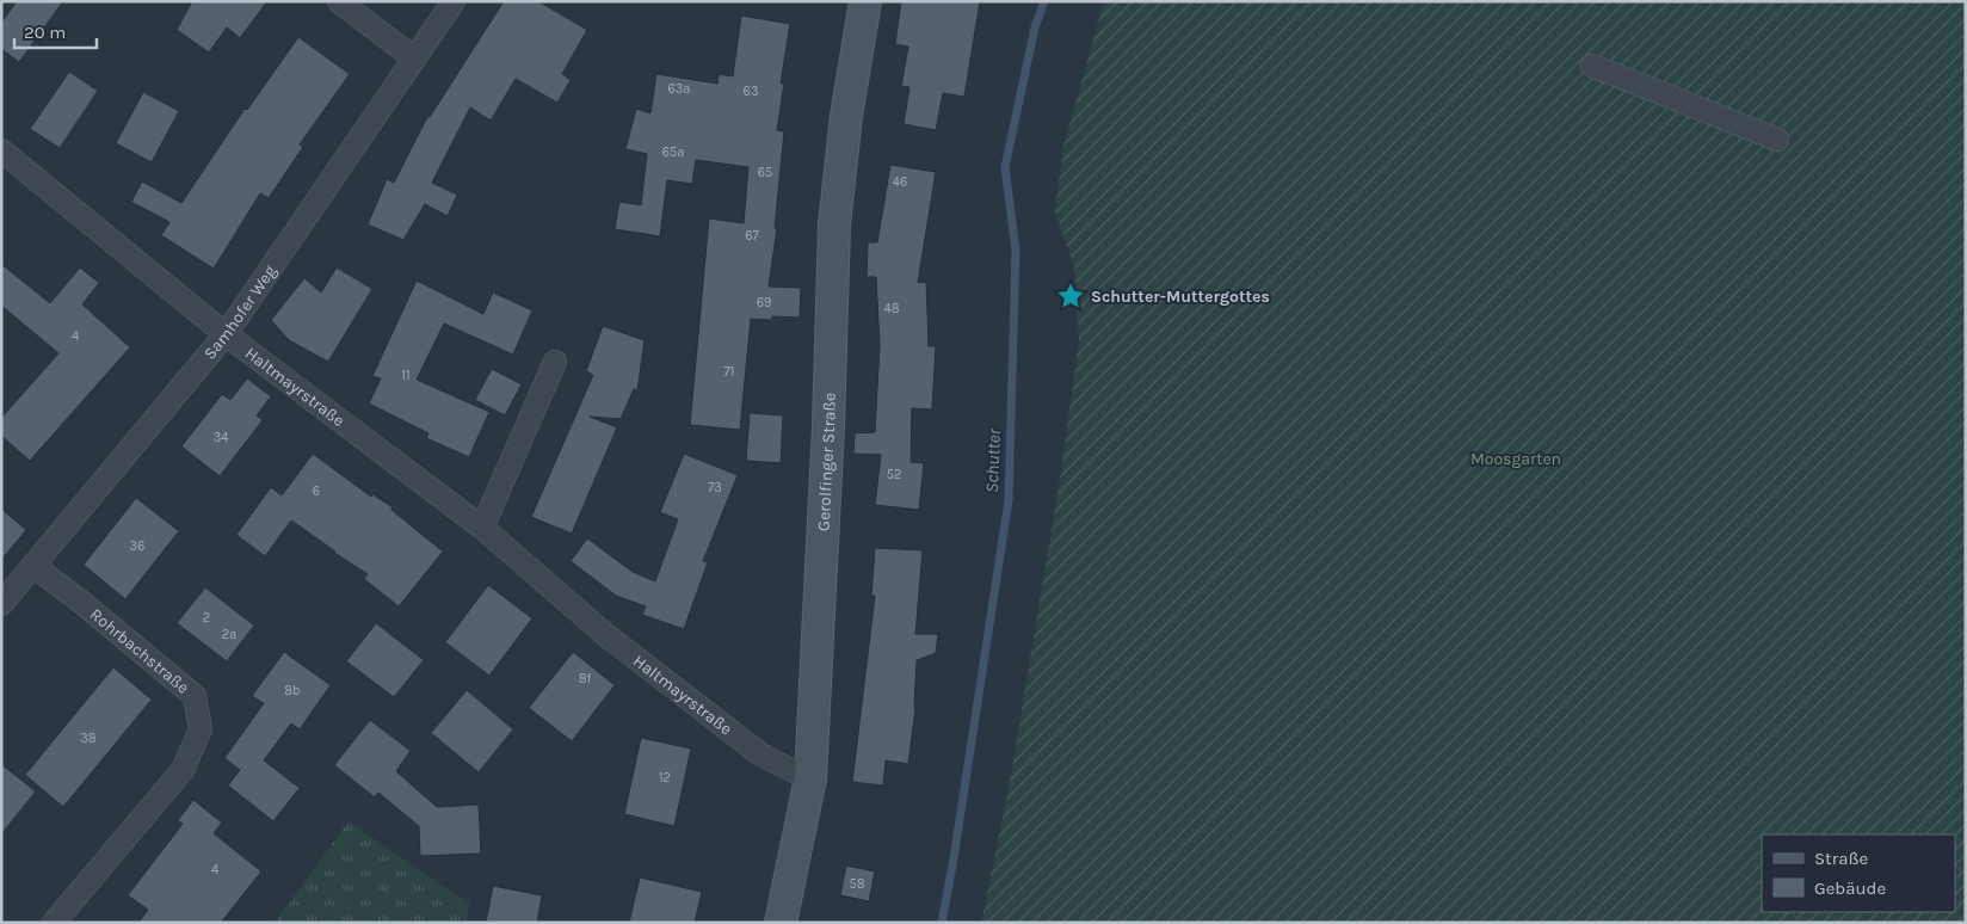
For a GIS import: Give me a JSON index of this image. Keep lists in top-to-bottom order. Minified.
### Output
{"streets":{"street":["Samhofer Weg","Haltmayrstraße","Gerolfinger Straße","Rohrbachstraße"]},"crossings":[["Samhofer Weg","Haltmayrstraße"],["Samhofer Weg","Rohrbachstraße"],["Haltmayrstraße","Gerolfinger Straße"]],"water":["Schutter"],"parks":["Moosgarten"],"places":{"place":["Schutter-Muttergottes"]},"house_numbers":["63a","63","65a","65","46","67","69","48","4","71","11","34","52","73","6","36","2","2a","8f","8b","38","12","4","58"],"legend":["Straße","Gebäude"],"scale_bar":"20 m"}
